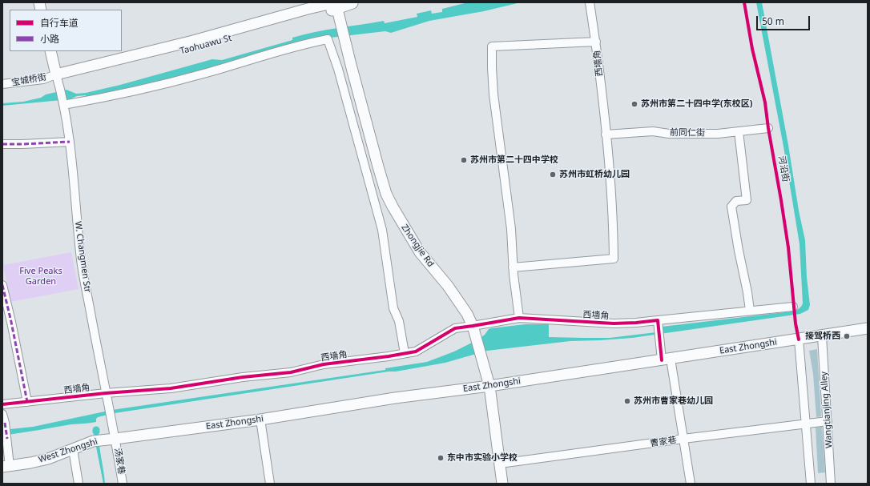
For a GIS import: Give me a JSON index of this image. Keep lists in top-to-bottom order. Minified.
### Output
{"streets":{"main road":["Taohuawu St","Zhongjie Rd","East Zhongshi","West Zhongshi"],"street":["西墙角","宝城桥街","前同仁街","W. Changmen Str","Wangtianjing Alley","曹家巷","汤家巷"],"cycle path":["河沿街"]},"crossings":[["Taohuawu St","宝城桥街"],["Taohuawu St","Zhongjie Rd"],["Taohuawu St","W. Changmen Str"],["西墙角","前同仁街"],["西墙角","Zhongjie Rd"],["西墙角","W. Changmen Str"],["宝城桥街","W. Changmen Str"],["Zhongjie Rd","East Zhongshi"],["Zhongjie Rd","曹家巷"],["W. Changmen Str","East Zhongshi"],["W. Changmen Str","West Zhongshi"],["W. Changmen Str","汤家巷"],["East Zhongshi","Wangtianjing Alley"],["East Zhongshi","West Zhongshi"],["East Zhongshi","汤家巷"],["Wangtianjing Alley","曹家巷"],["West Zhongshi","汤家巷"]],"parks":["Five Peaks Garden"],"places":["苏州市第二十四中学(东校区)","苏州市第二十四中学校","苏州市虹桥幼儿园","接驾桥西","苏州市曹家巷幼儿园","东中市实验小学校"],"legend":["自行车道","小路"],"scale_bar":"50 m"}
